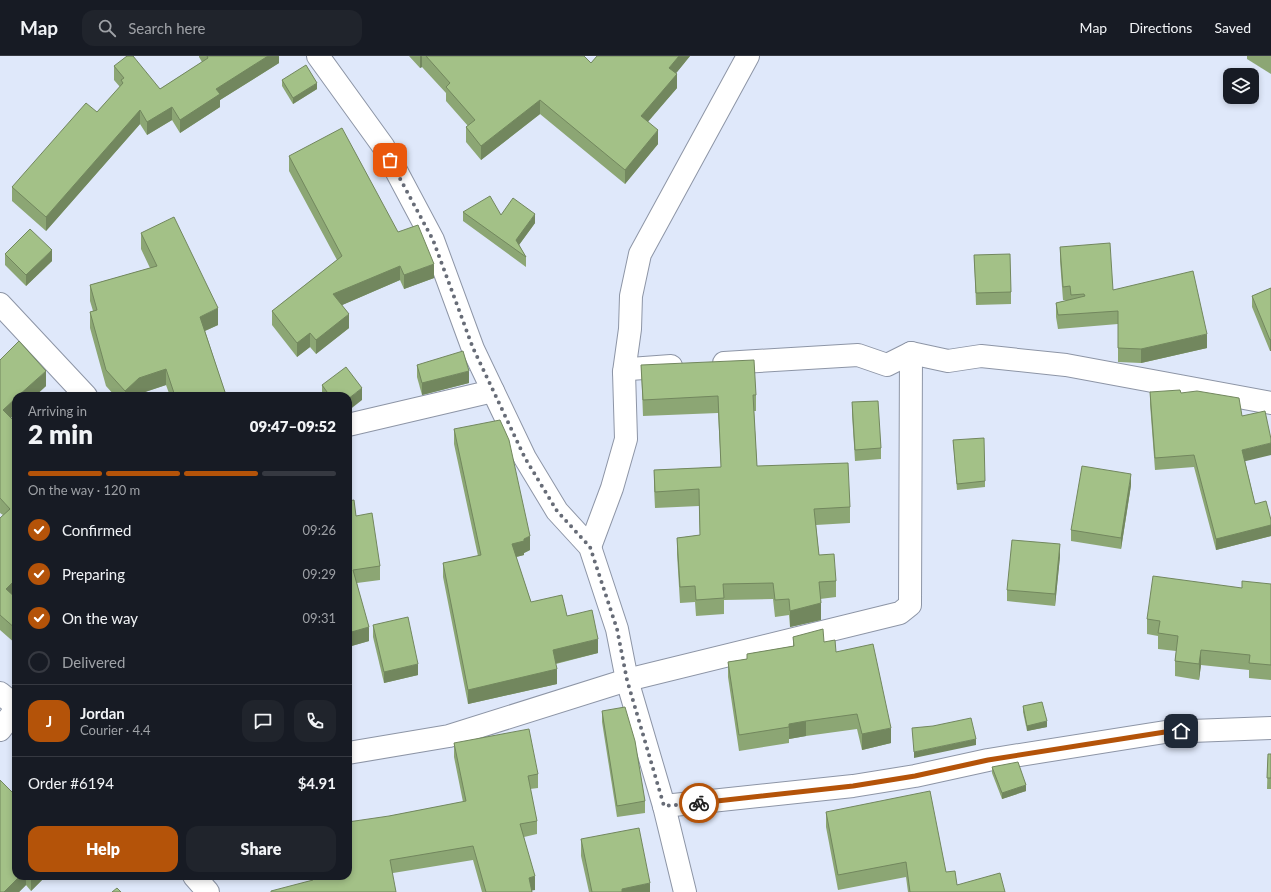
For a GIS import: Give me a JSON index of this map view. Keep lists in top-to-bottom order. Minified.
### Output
{"page":{"header":"Map","search":"Search here","nav":["Map","Directions","Saved"],"heading":["2 min","Arriving in","09:47–09:52"],"panel":["Jordan","Courier · 4.4","Order #6194","$4.91"],"bar":"On the way · 120 m","list":[["Confirmed","09:26"],["Preparing","09:29"],["On the way","09:31"],"Delivered"],"round":"J","buttons":["Help","Share"]}}
